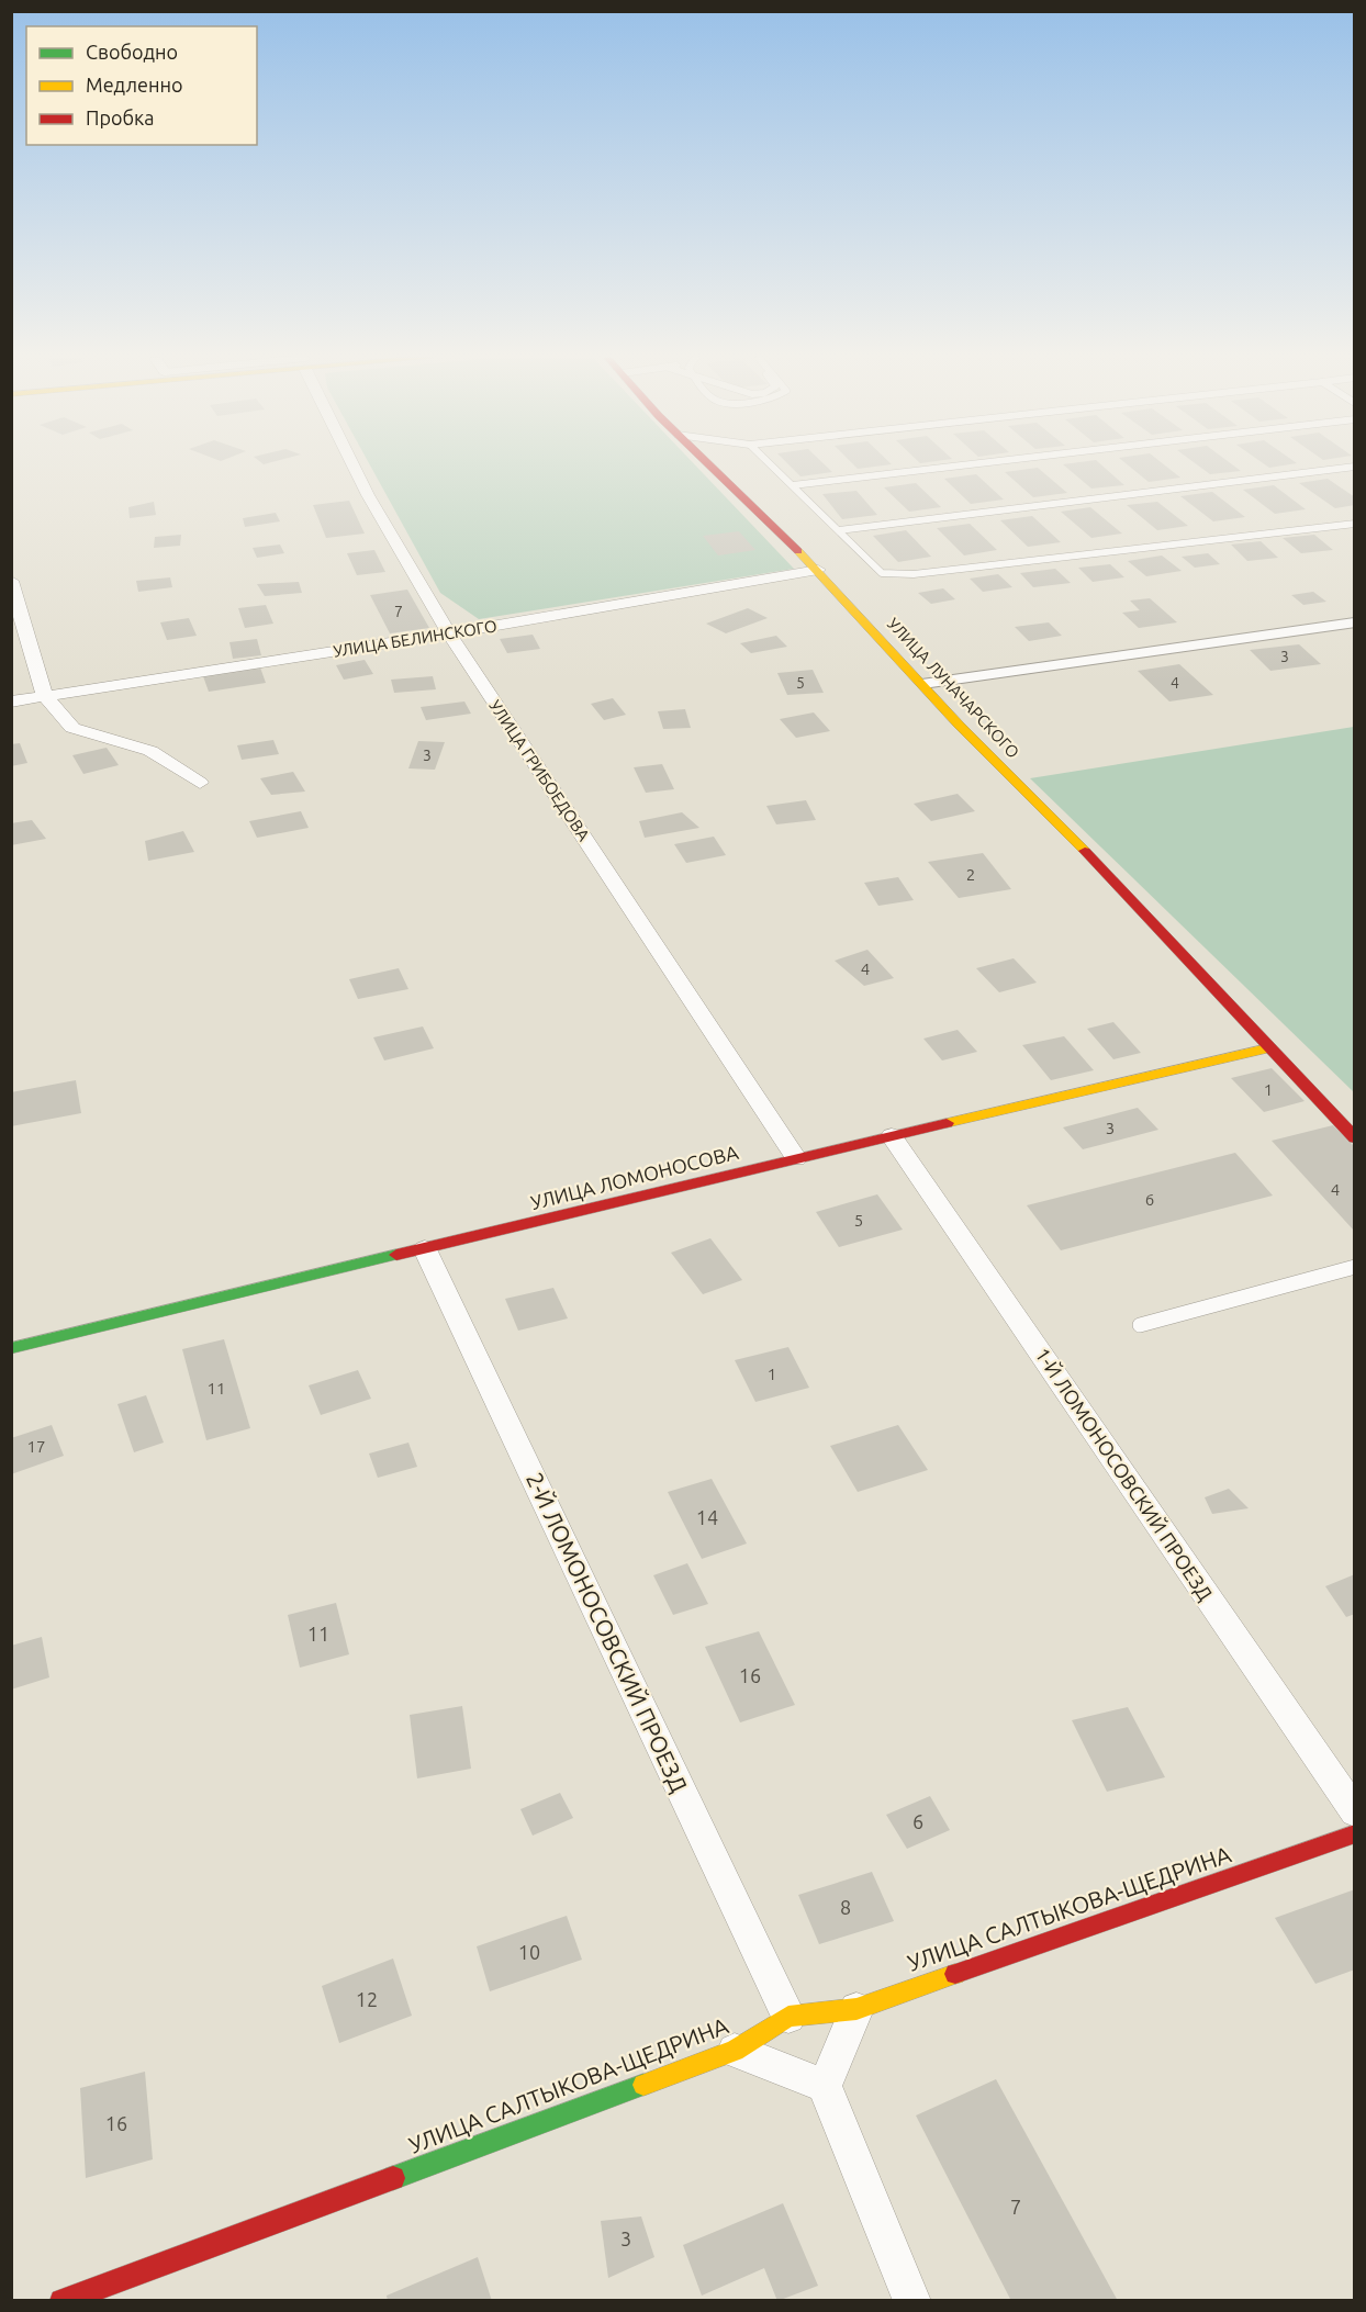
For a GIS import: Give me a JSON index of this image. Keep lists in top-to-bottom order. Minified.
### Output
{"streets":{"street":["УЛИЦА БЕЛИНСКОГО","УЛИЦА ЛУНАЧАРСКОГО","УЛИЦА ГРИБОЕДОВА","УЛИЦА ЛОМОНОСОВА","1-Й ЛОМОНОСОВСКИЙ ПРОЕЗД","2-Й ЛОМОНОСОВСКИЙ ПРОЕЗД","УЛИЦА САЛТЫКОВА-ЩЕДРИНА"]},"crossings":[["УЛИЦА БЕЛИНСКОГО","УЛИЦА ЛУНАЧАРСКОГО"],["УЛИЦА БЕЛИНСКОГО","УЛИЦА ГРИБОЕДОВА"],["УЛИЦА ЛУНАЧАРСКОГО","УЛИЦА ЛОМОНОСОВА"],["УЛИЦА ГРИБОЕДОВА","УЛИЦА ЛОМОНОСОВА"],["УЛИЦА ЛОМОНОСОВА","1-Й ЛОМОНОСОВСКИЙ ПРОЕЗД"],["УЛИЦА ЛОМОНОСОВА","2-Й ЛОМОНОСОВСКИЙ ПРОЕЗД"],["2-Й ЛОМОНОСОВСКИЙ ПРОЕЗД","УЛИЦА САЛТЫКОВА-ЩЕДРИНА"]],"house_numbers":["7","3","5","4","3","2","4","1","3","4","6","5","1","11","17","14","11","16","6","8","10","12","16","7","3"],"legend":["Свободно","Медленно","Пробка"]}
